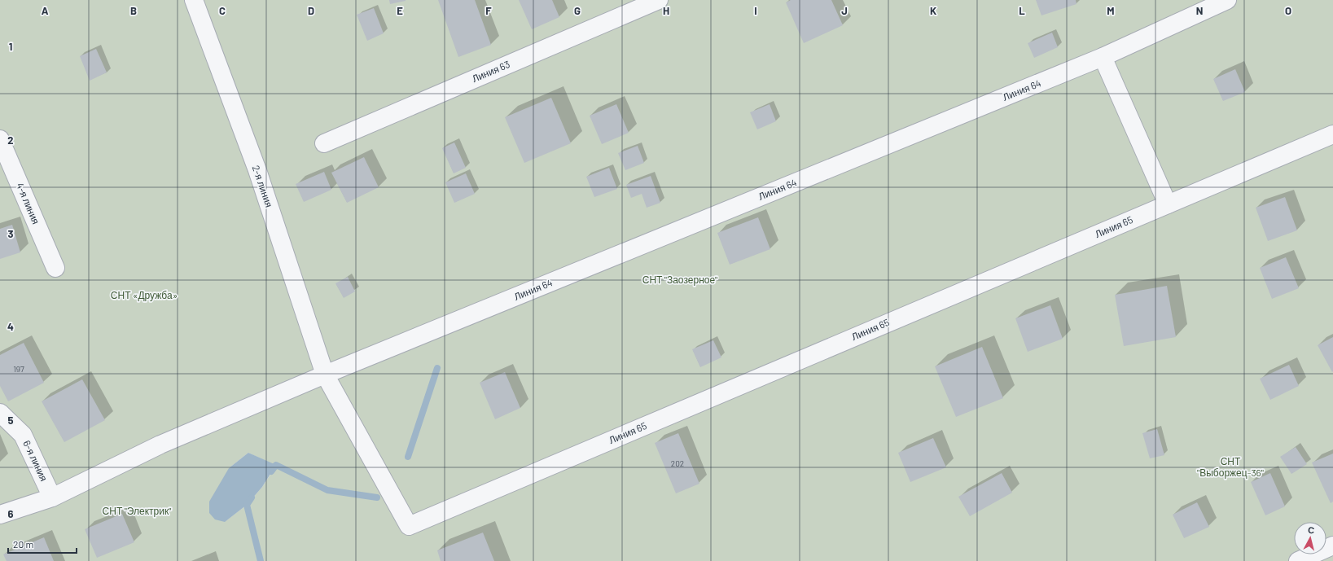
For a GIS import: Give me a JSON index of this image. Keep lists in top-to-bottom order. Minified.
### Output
{"streets":{"street":["Линия 63","Линия 64","2-я линия","4-я линия","Линия 65","6-я линия"]},"crossings":[["Линия 64","2-я линия"],["Линия 64","6-я линия"],["2-я линия","Линия 65"]],"parks":["СНТ \"Заозерное\"","СНТ «Дружба»","СНТ \"Выборжец-36\"","СНТ \"Электрик\""],"house_numbers":["197","202"],"scale_bar":"20 m","north":"top","grid":{"columns":["A","B","C","D","E","F","G","H","I","J","K","L","M","N","O"],"rows":["1","2","3","4","5","6"]}}
